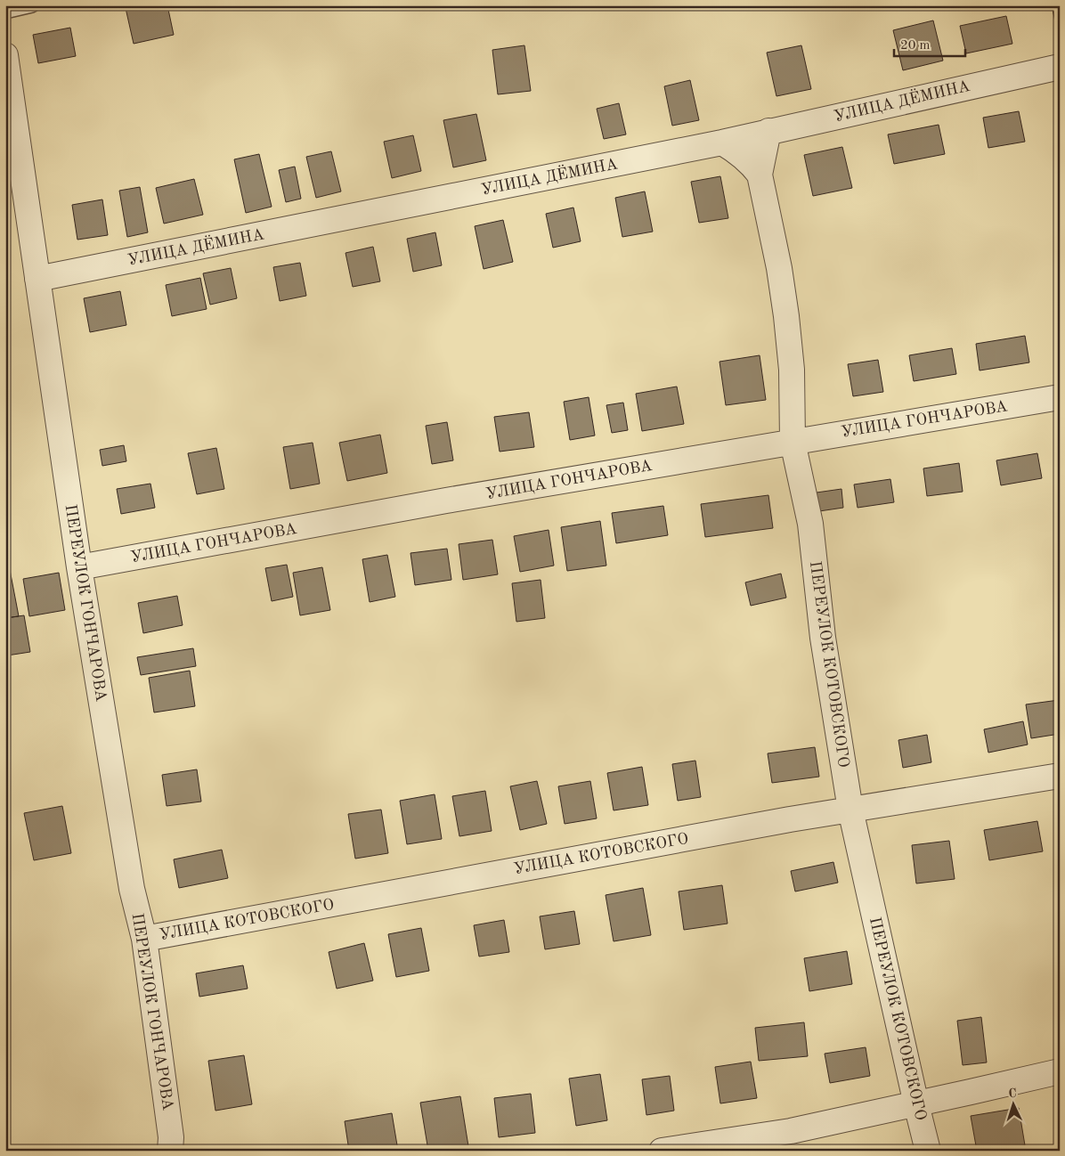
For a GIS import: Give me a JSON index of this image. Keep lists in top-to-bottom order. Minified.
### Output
{"streets":{"street":["УЛИЦА ДЁМИНА","УЛИЦА ГОНЧАРОВА","ПЕРЕУЛОК ГОНЧАРОВА","ПЕРЕУЛОК КОТОВСКОГО","УЛИЦА КОТОВСКОГО"]},"crossings":[["УЛИЦА ДЁМИНА","ПЕРЕУЛОК ГОНЧАРОВА"],["УЛИЦА ГОНЧАРОВА","ПЕРЕУЛОК ГОНЧАРОВА"],["УЛИЦА ГОНЧАРОВА","ПЕРЕУЛОК КОТОВСКОГО"],["ПЕРЕУЛОК ГОНЧАРОВА","УЛИЦА КОТОВСКОГО"],["ПЕРЕУЛОК КОТОВСКОГО","УЛИЦА КОТОВСКОГО"]],"scale_bar":"20 m","north":"top"}
